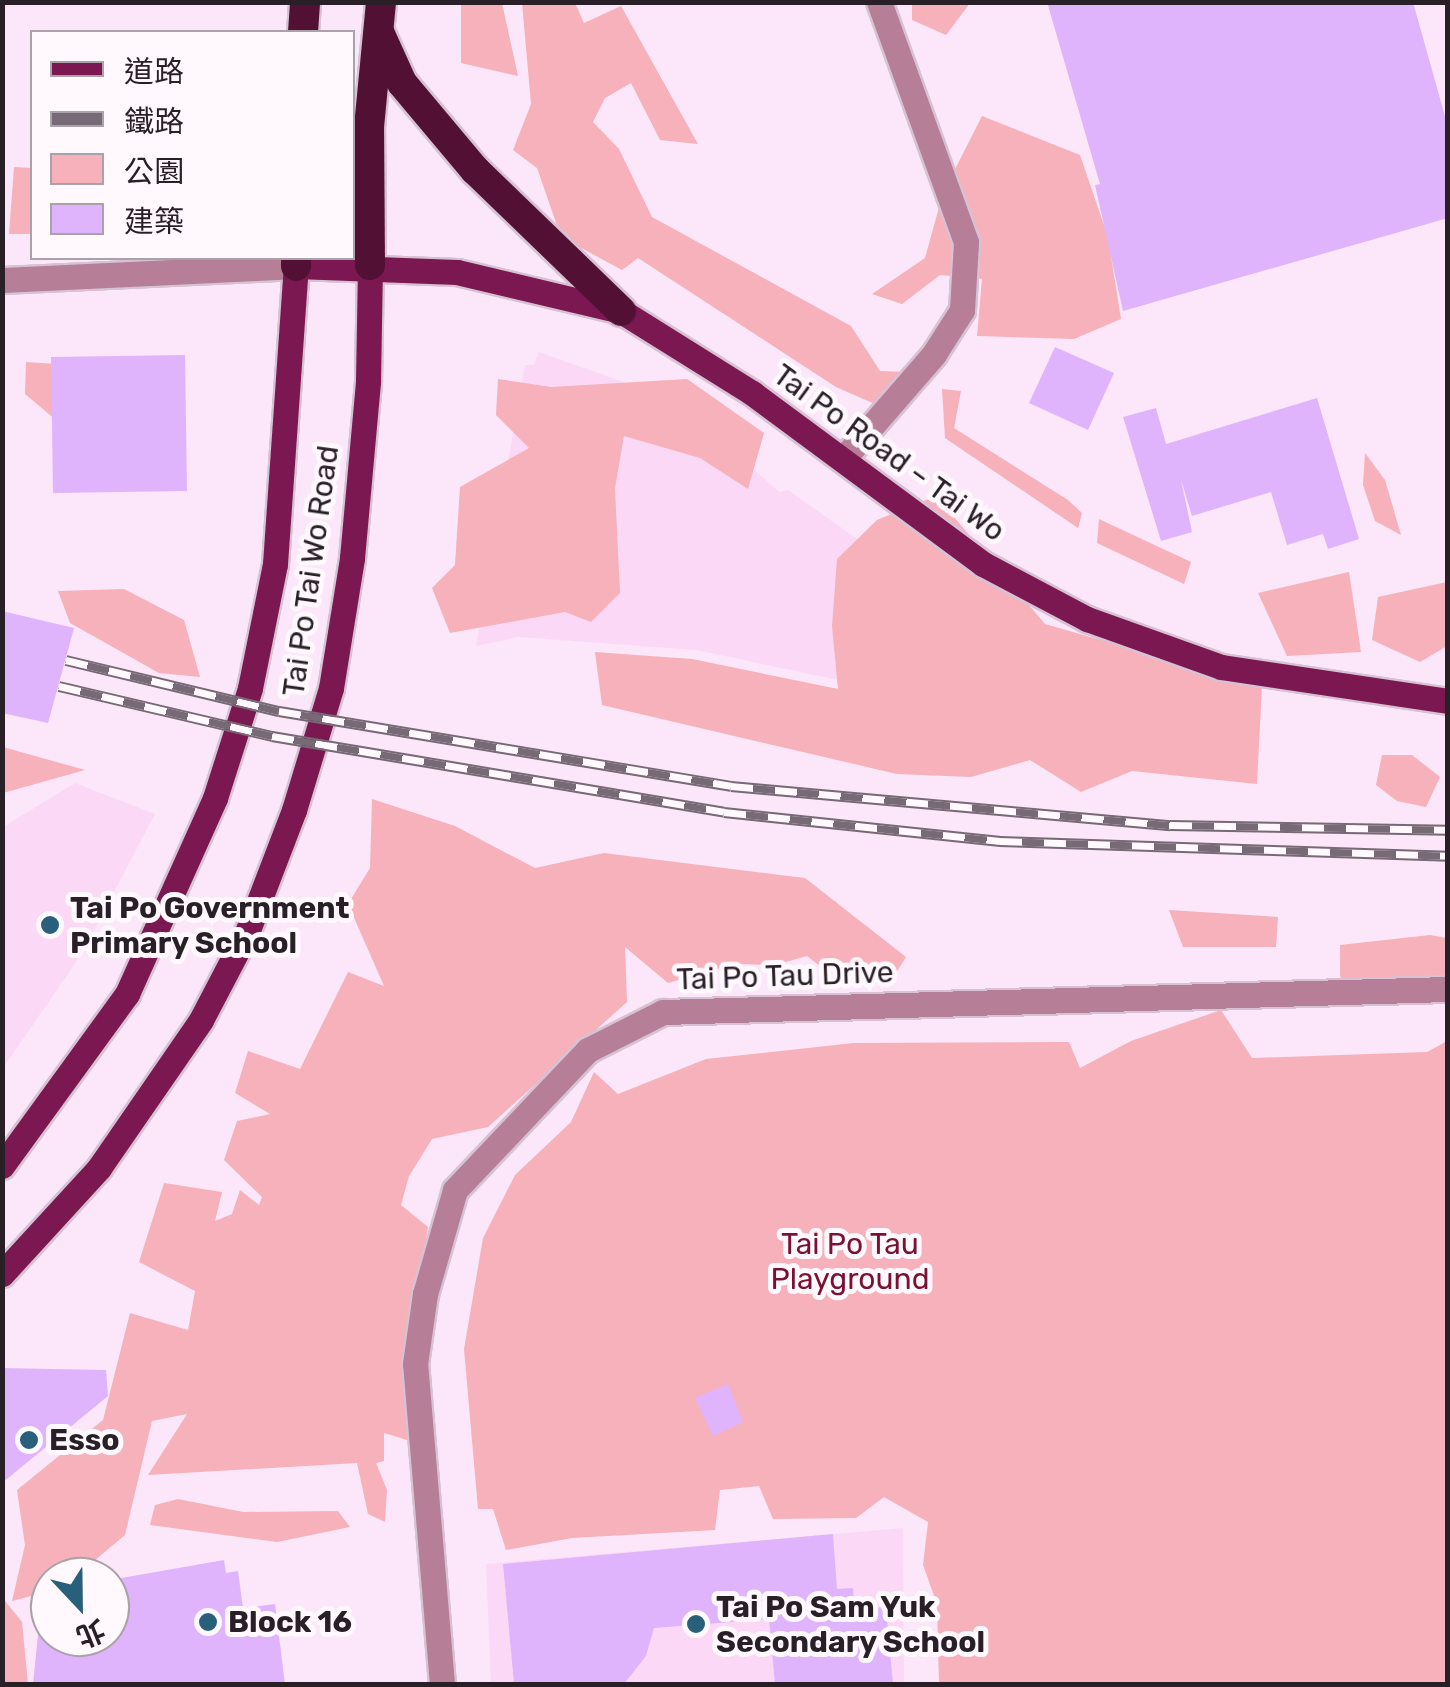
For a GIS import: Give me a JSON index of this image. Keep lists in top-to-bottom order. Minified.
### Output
{"streets":{"main road":["Tai Po Road – Tai Wo","Tai Po Tai Wo Road"],"street":["Tai Po Tau Drive"]},"crossings":[["Tai Po Road – Tai Wo","Tai Po Tai Wo Road"]],"parks":["Tai Po Tau Playground"],"places":["Tai Po Government Primary School","Esso","Block 16","Tai Po Sam Yuk Secondary School"],"legend":["道路","鐵路","公園","建築"],"north":"bottom"}
